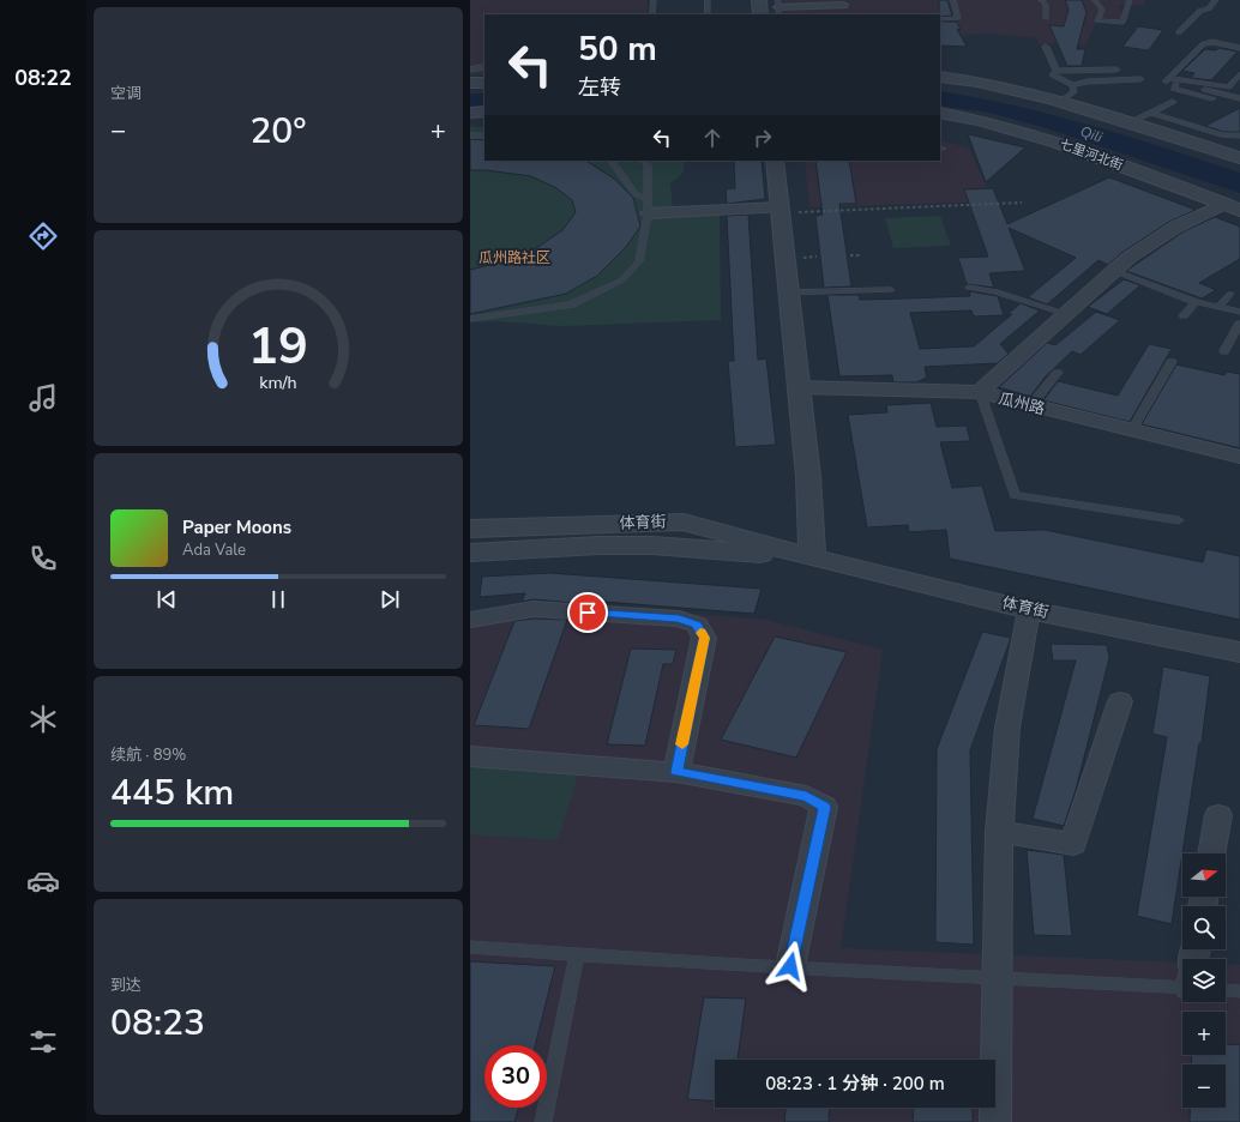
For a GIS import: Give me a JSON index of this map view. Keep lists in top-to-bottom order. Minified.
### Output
{"streets":{"street":["七里河北街","瓜州路","体育街"]},"districts":["瓜州路社区"],"water":["Qili"],"north":"right","page":{"tabs":"08:22","tile":["空调",["续航 · 89%","445 km"],["到达","08:23"]],"turn":["50 m","左转"],"heat":["−","20°","+"],"song":["Paper Moons","Ada Vale"],"map_buttons":["+","−"],"limit":"30","trip":"08:23 · 1 分钟 · 200 m","gauge":["19","km/h"]}}
